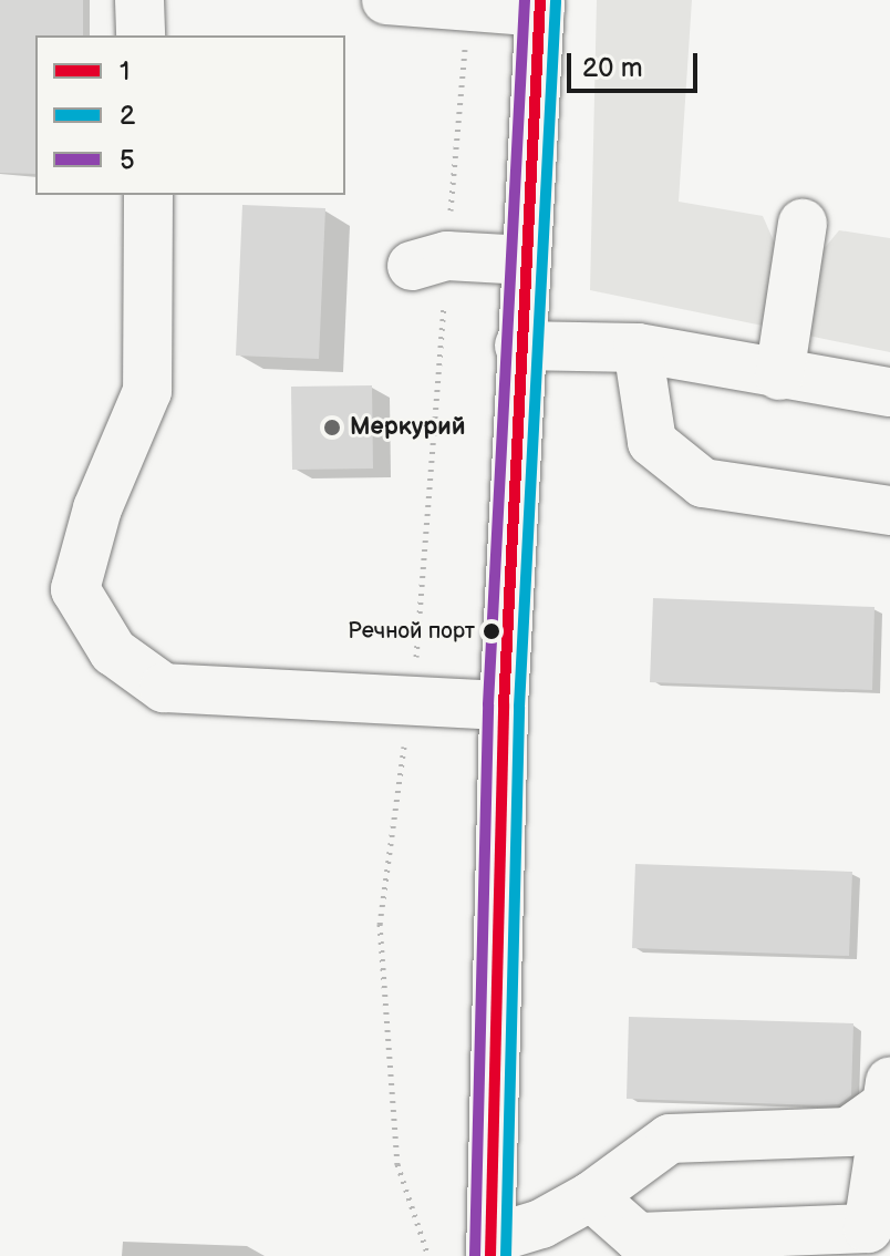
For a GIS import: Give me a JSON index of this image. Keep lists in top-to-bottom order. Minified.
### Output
{"places":["Меркурий","Речной порт"],"lines":["transit line 1","transit line 5","transit line 2"],"legend":["1","2","5"],"scale_bar":"20 m"}
